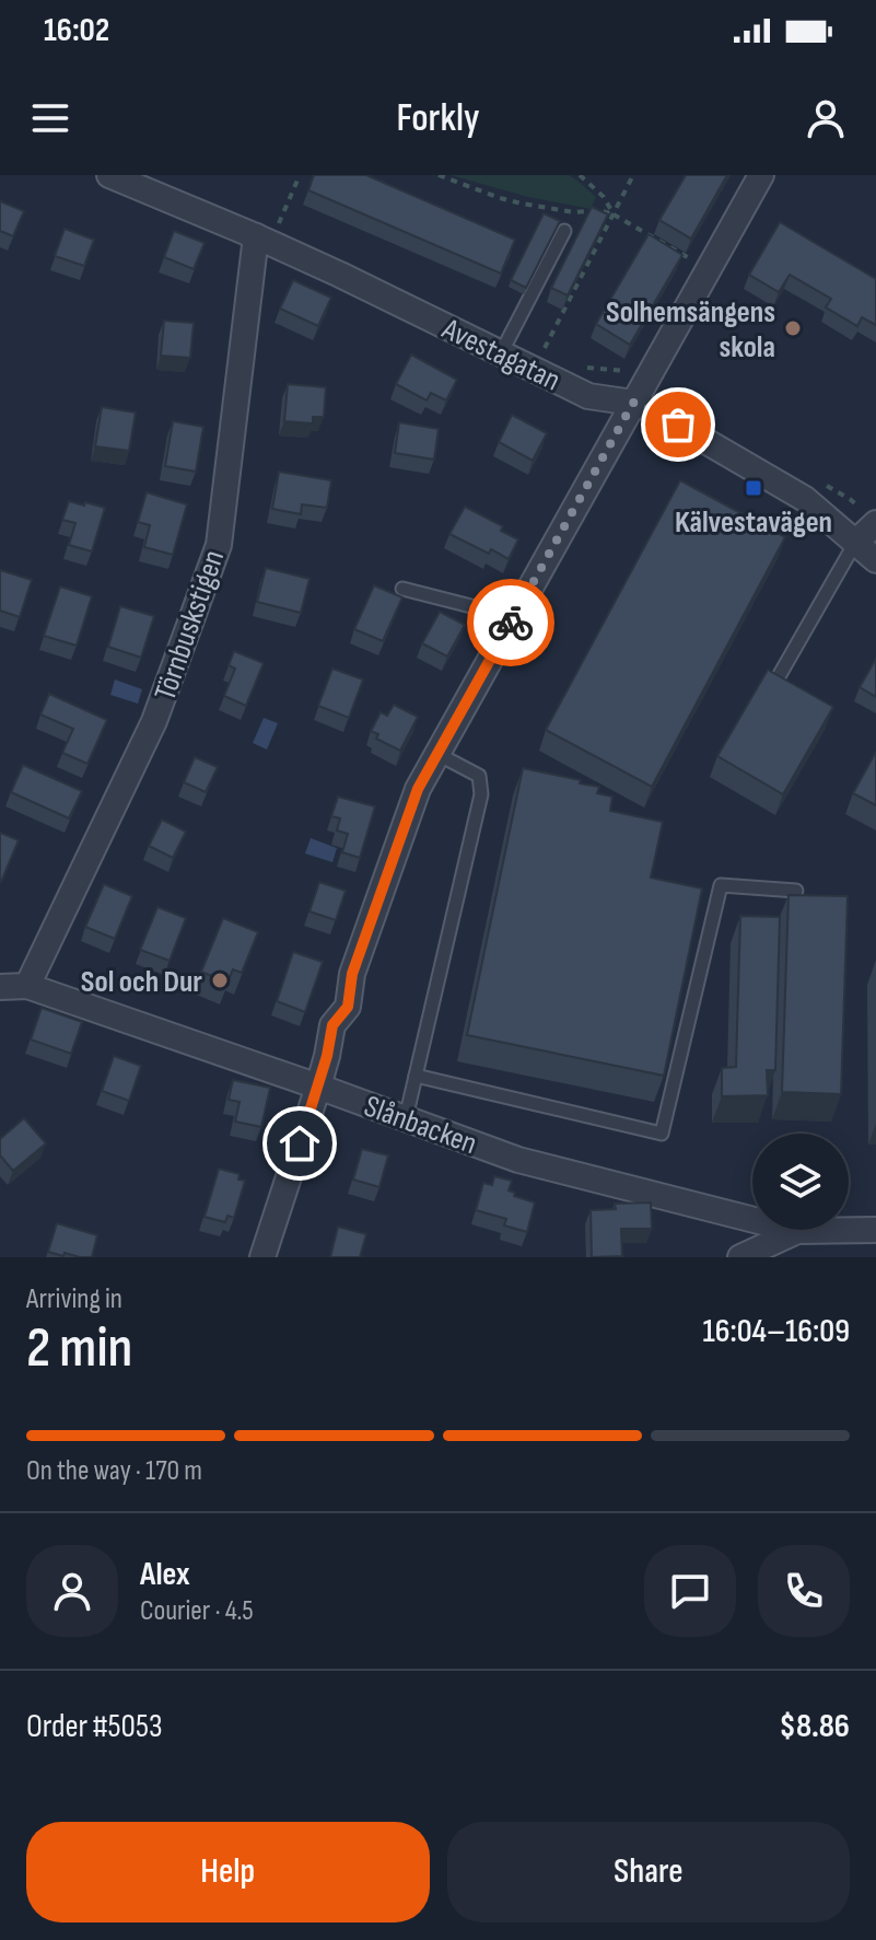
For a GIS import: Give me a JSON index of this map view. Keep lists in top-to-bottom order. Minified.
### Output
{"streets":{"street":["Avestagatan","Törnbuskstigen","Slånbacken"]},"crossings":[["Avestagatan","Törnbuskstigen"],["Törnbuskstigen","Slånbacken"]],"places":{"other":["Solhemsängens skola","Sol och Dur"],"transit":["Kälvestavägen"]},"page":{"status":"16:02","header":"Forkly","heading":["2 min","Arriving in","16:04–16:09"],"panel":["Alex","Courier · 4.5","Order #5053","$8.86"],"bar":"On the way · 170 m","buttons":["Help","Share"]}}
